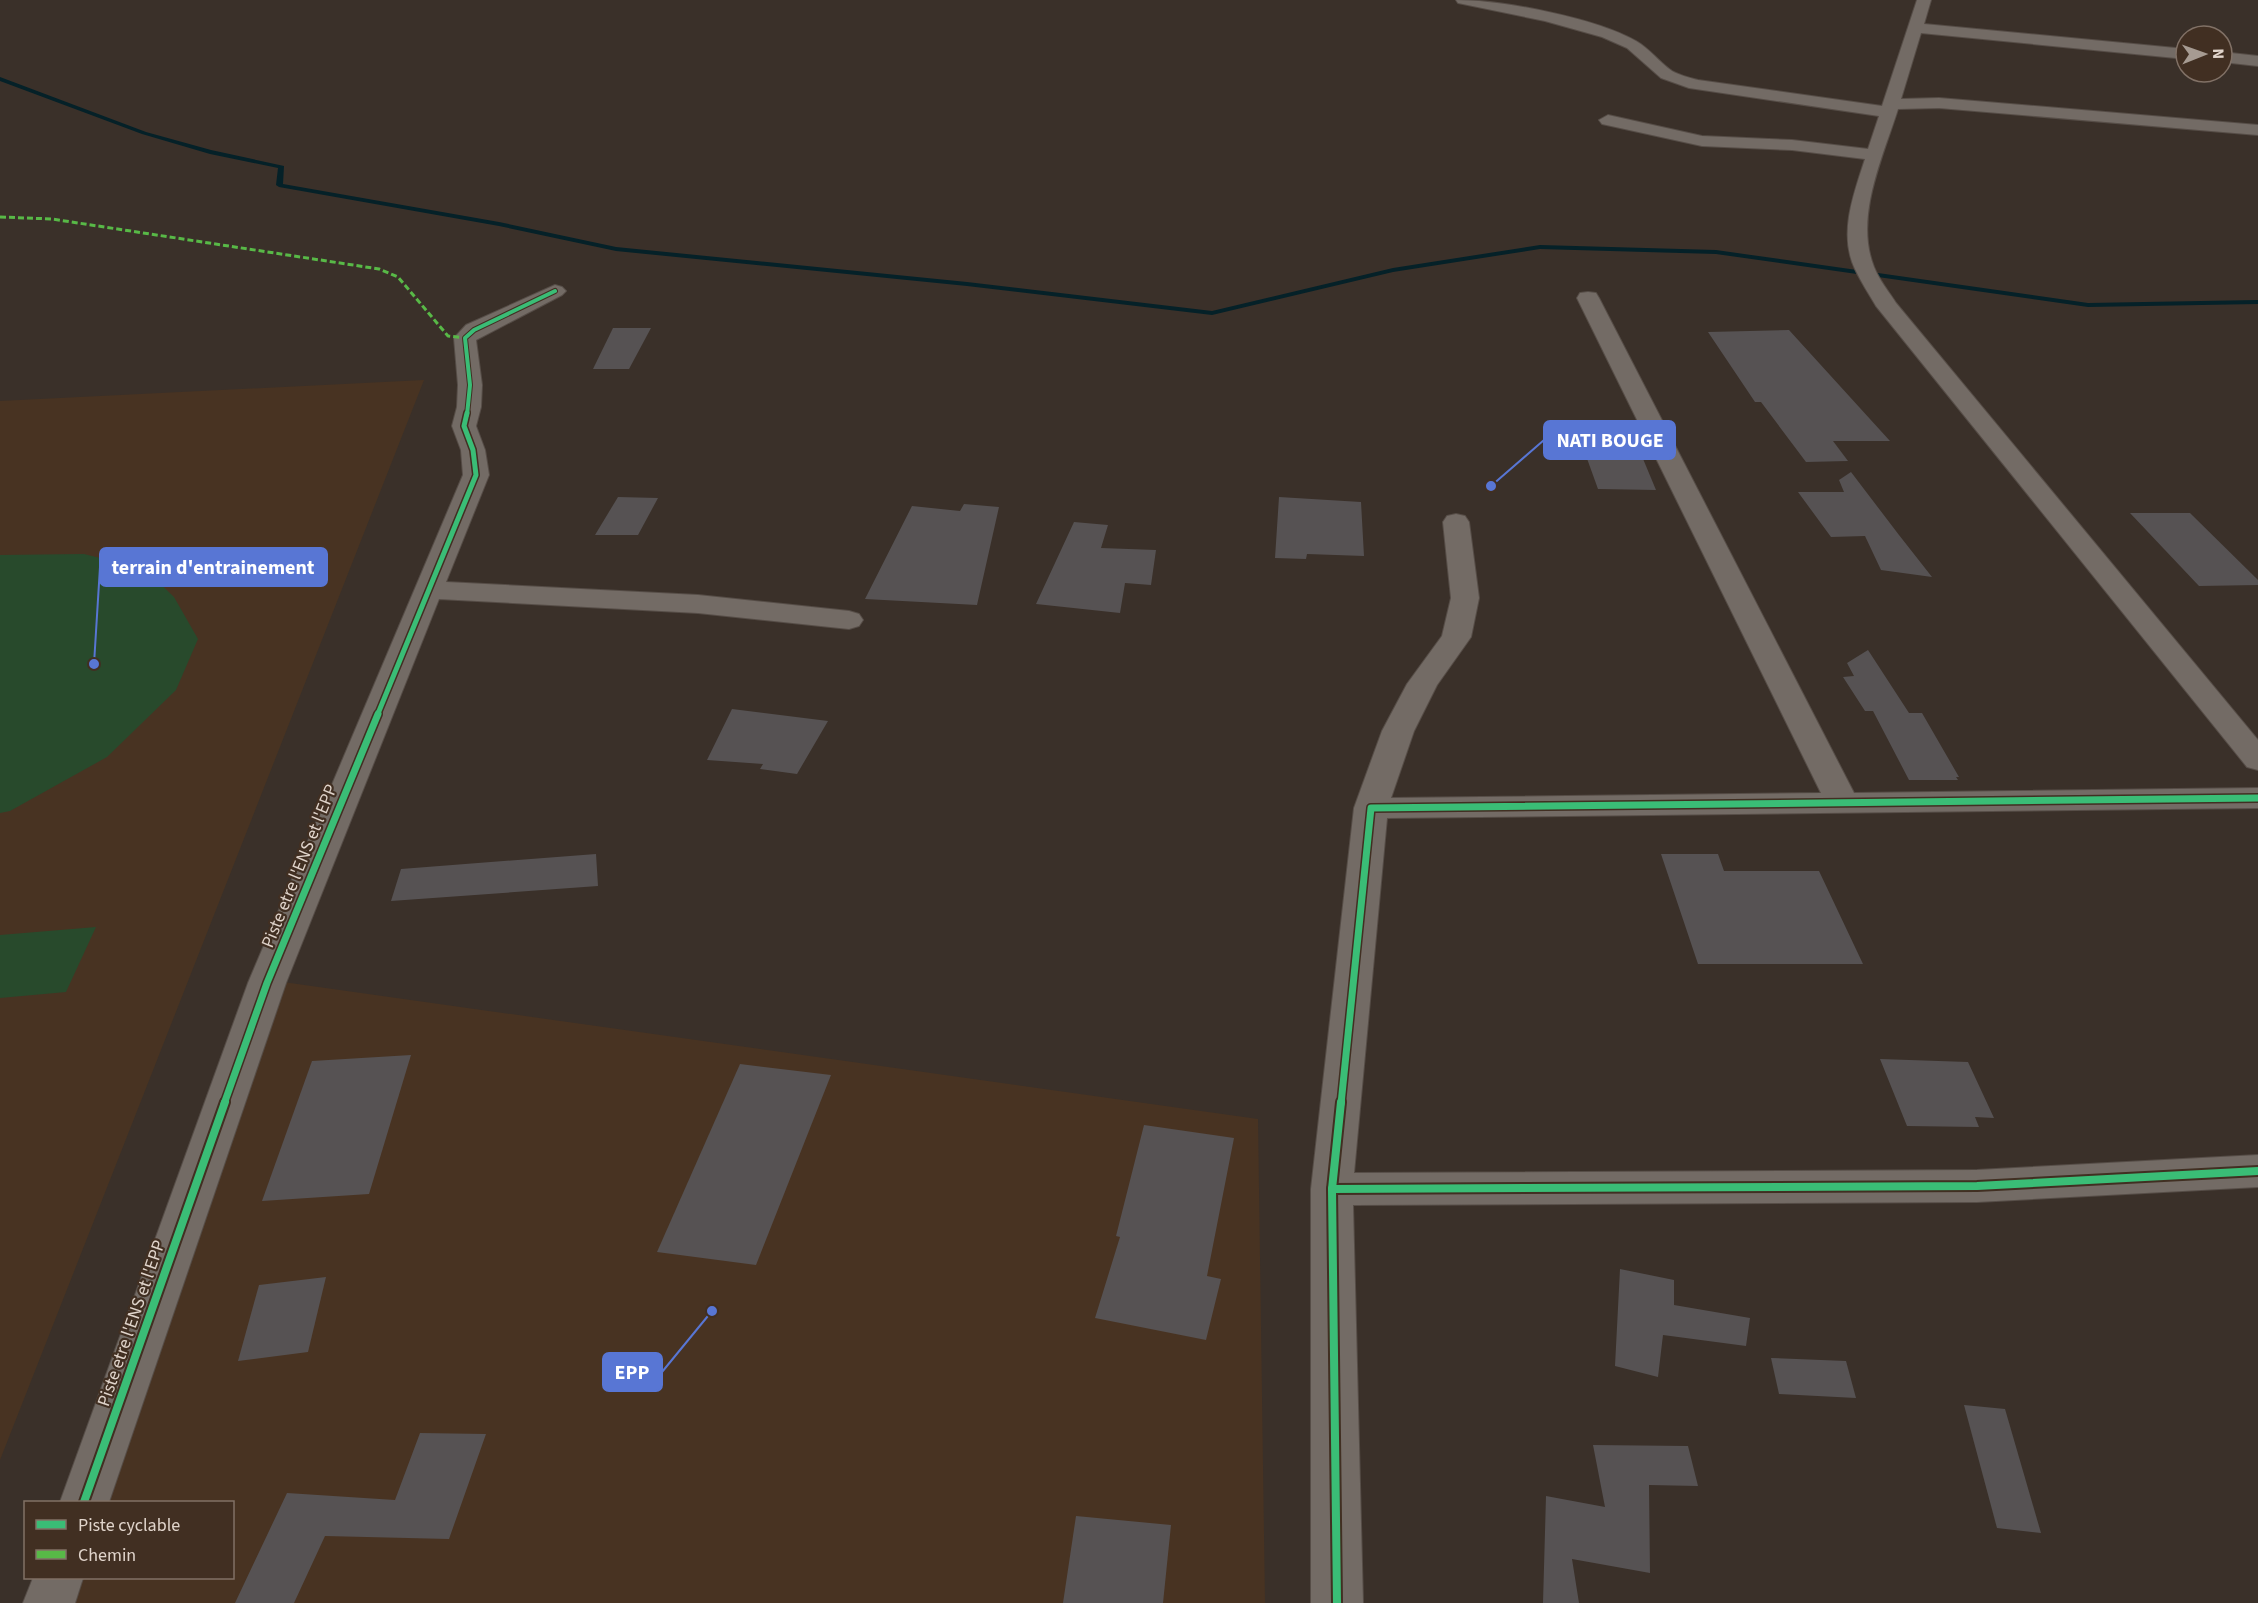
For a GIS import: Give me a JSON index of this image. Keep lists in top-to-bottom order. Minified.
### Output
{"streets":{"street":["Piste etre l'ENS et l'EPP"]},"places":["NATI BOUGE","terrain d'entrainement","EPP"],"legend":["Piste cyclable","Chemin"],"north":"right"}
